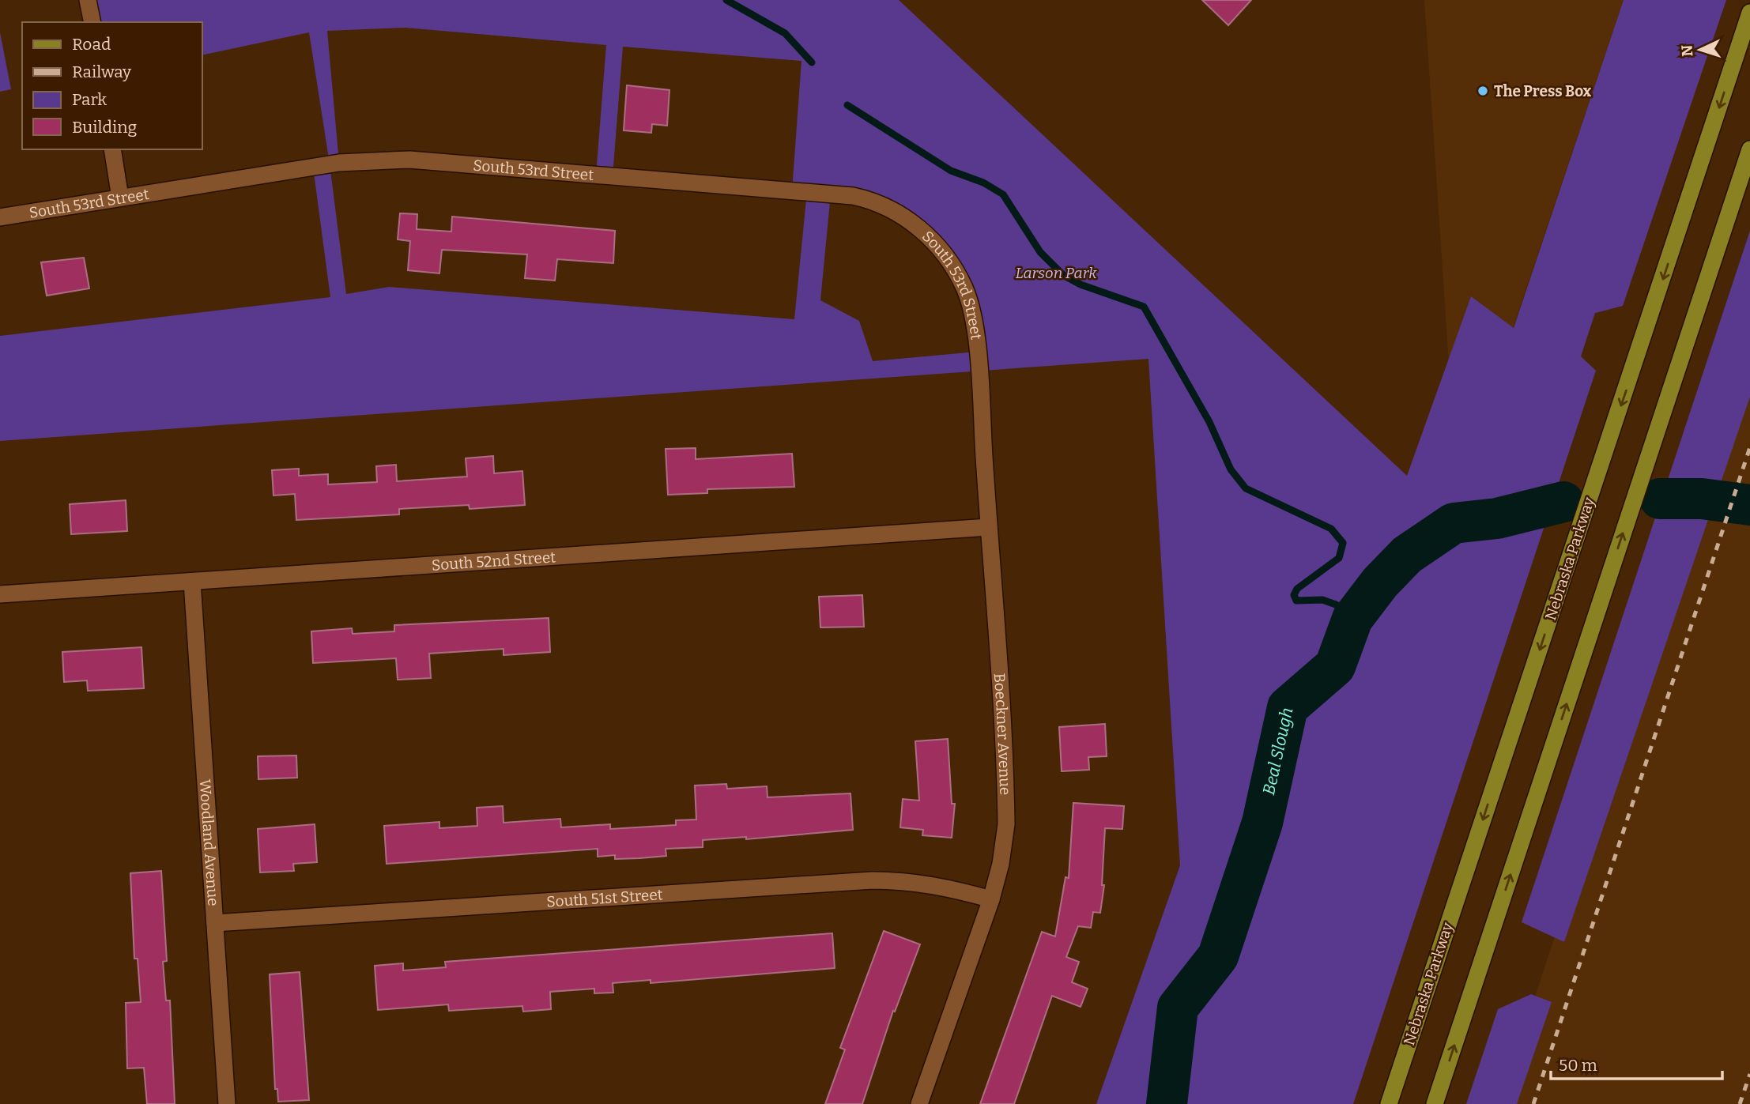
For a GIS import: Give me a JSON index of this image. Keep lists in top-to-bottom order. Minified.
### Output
{"streets":{"main road":["Nebraska Parkway"],"street":["South 53rd Street","South 52nd Street","Boeckner Avenue","Woodland Avenue","South 51st Street"]},"crossings":[["South 53rd Street","Boeckner Avenue"],["South 52nd Street","Boeckner Avenue"],["South 52nd Street","Woodland Avenue"],["Boeckner Avenue","South 51st Street"],["Woodland Avenue","South 51st Street"]],"water":["Beal Slough"],"parks":["Larson Park"],"places":["The Press Box"],"legend":["Road","Railway","Park","Building"],"scale_bar":"50 m","north":"left"}
